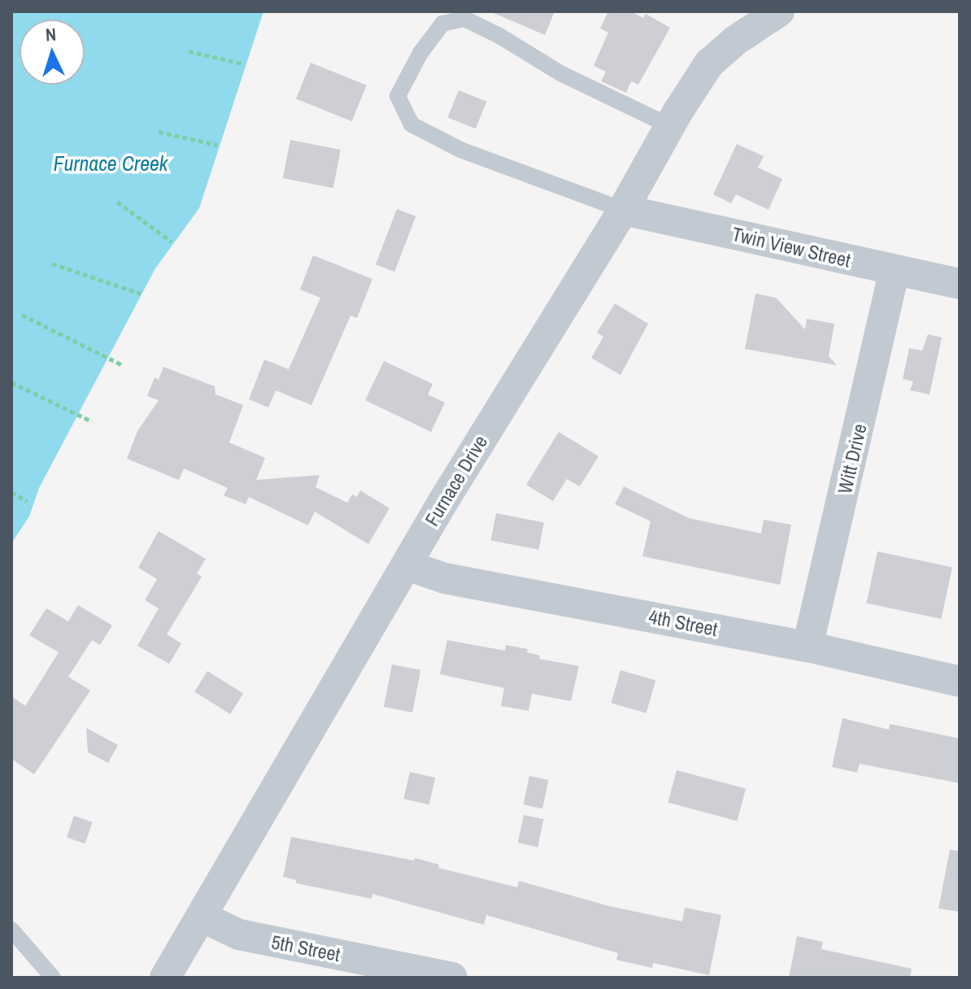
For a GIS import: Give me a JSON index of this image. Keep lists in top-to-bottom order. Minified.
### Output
{"streets":{"street":["Twin View Street","Witt Drive","Furnace Drive","4th Street","5th Street"]},"crossings":[["Twin View Street","Witt Drive"],["Twin View Street","Furnace Drive"],["Witt Drive","4th Street"],["Furnace Drive","4th Street"],["Furnace Drive","5th Street"]],"water":["Furnace Creek"],"north":"top"}
